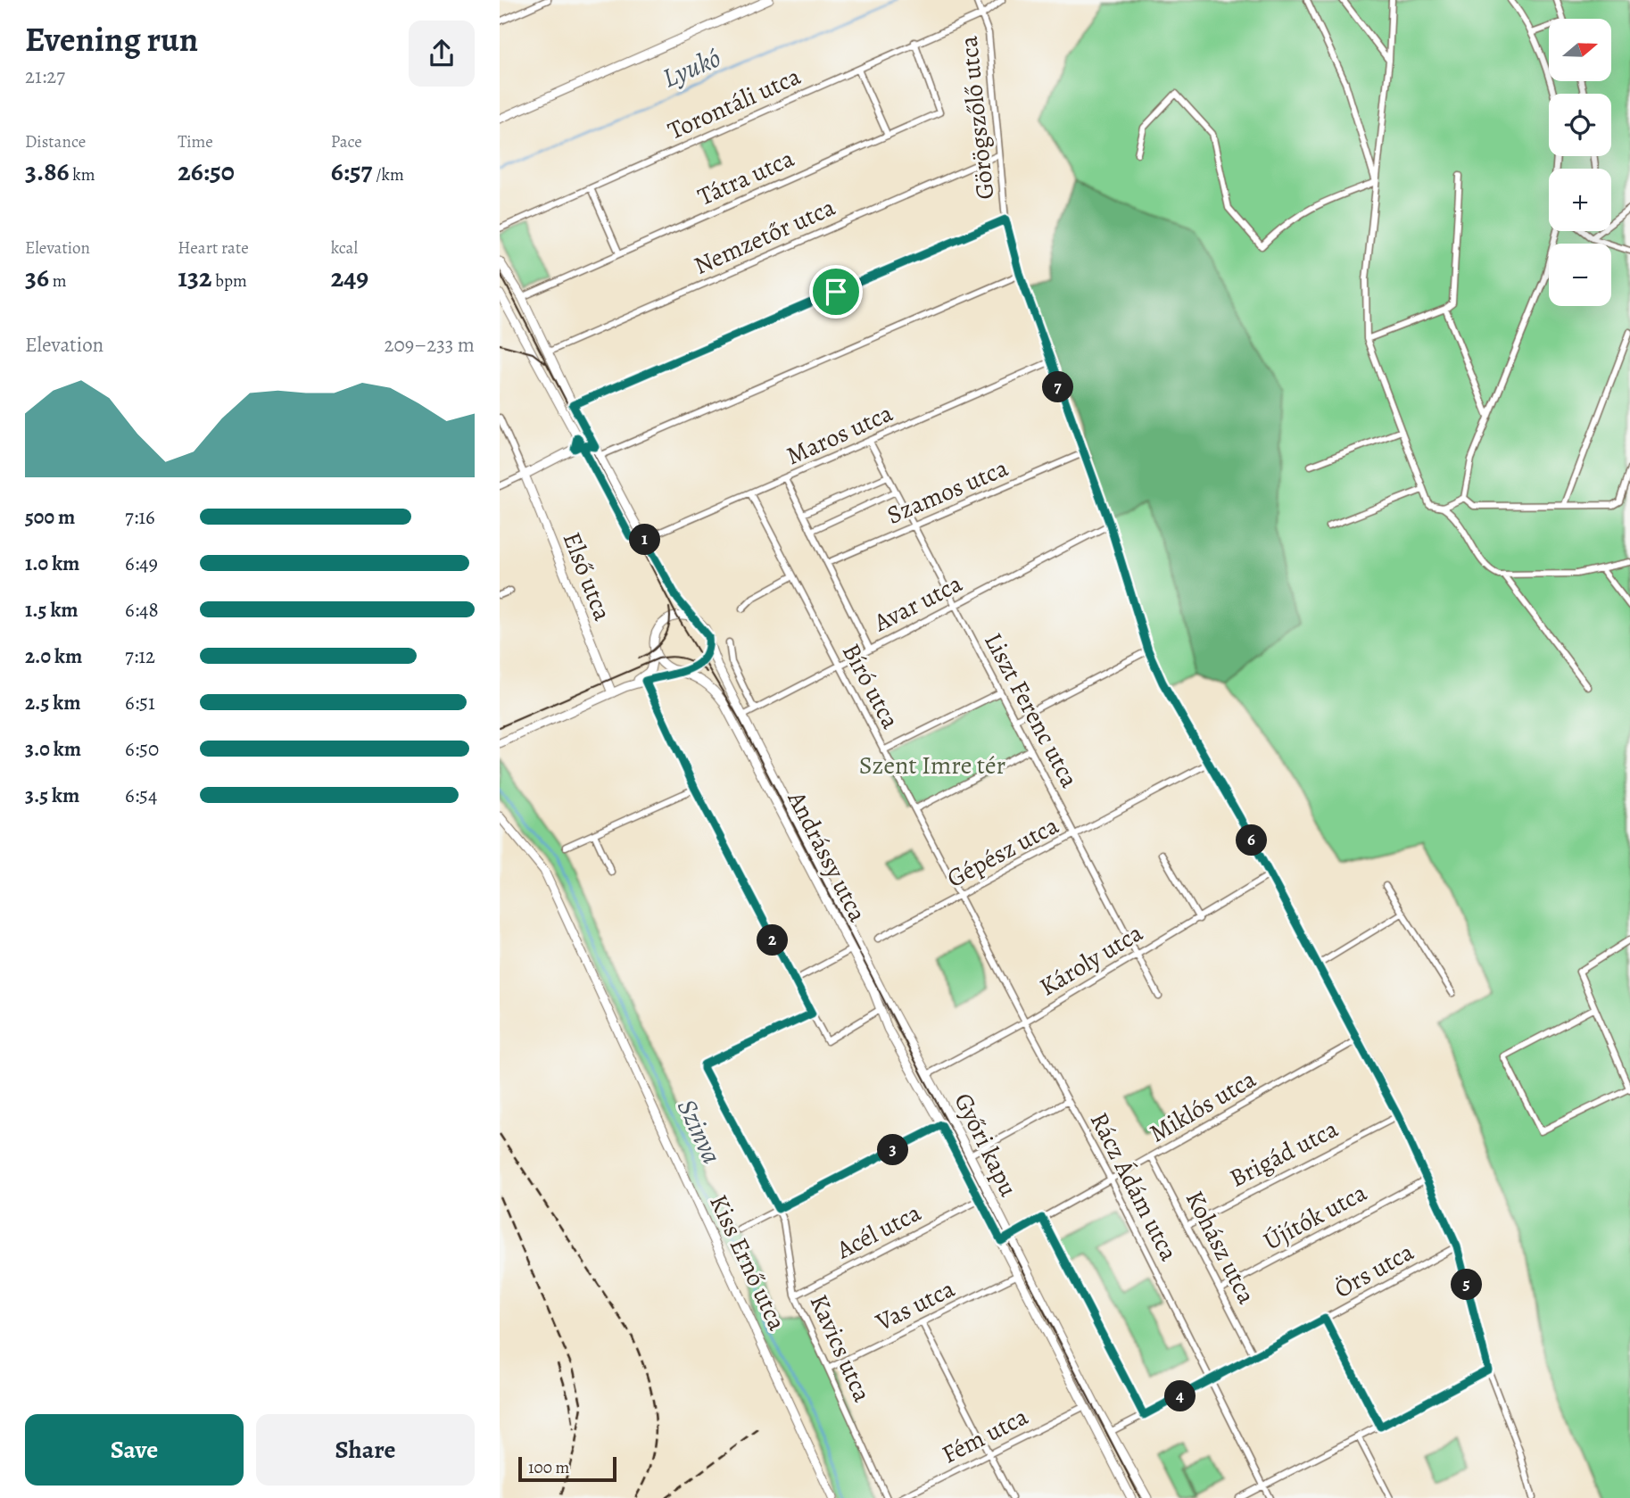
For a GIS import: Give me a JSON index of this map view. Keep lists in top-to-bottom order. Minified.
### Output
{"streets":{"street":["Torontáli utca","Görögszőlő utca","Tátra utca","Nemzetőr utca","Maros utca","Szamos utca","Első utca","Avar utca","Bíró utca","Liszt Ferenc utca","Gépész utca","Andrássy utca","Károly utca","Miklós utca","Győri kapu","Brigád utca","Rácz Ádám utca","Újítók utca","Acél utca","Kohász utca","Kiss Ernő utca","Örs utca","Vas utca","Kavics utca","Fém utca"]},"crossings":[["Torontáli utca","Görögszőlő utca"],["Torontáli utca","Tátra utca"],["Görögszőlő utca","Nemzetőr utca"],["Görögszőlő utca","Maros utca"],["Görögszőlő utca","Szamos utca"],["Görögszőlő utca","Avar utca"],["Görögszőlő utca","Gépész utca"],["Görögszőlő utca","Károly utca"],["Görögszőlő utca","Miklós utca"],["Görögszőlő utca","Brigád utca"],["Görögszőlő utca","Újítók utca"],["Görögszőlő utca","Örs utca"],["Maros utca","Bíró utca"],["Maros utca","Liszt Ferenc utca"],["Szamos utca","Liszt Ferenc utca"],["Avar utca","Bíró utca"],["Avar utca","Liszt Ferenc utca"],["Avar utca","Andrássy utca"],["Bíró utca","Gépész utca"],["Bíró utca","Rácz Ádám utca"],["Liszt Ferenc utca","Gépész utca"],["Liszt Ferenc utca","Károly utca"],["Gépész utca","Rácz Ádám utca"],["Andrássy utca","Károly utca"],["Andrássy utca","Győri kapu"],["Károly utca","Győri kapu"],["Károly utca","Rácz Ádám utca"],["Miklós utca","Győri kapu"],["Miklós utca","Rácz Ádám utca"],["Miklós utca","Kohász utca"],["Győri kapu","Acél utca"],["Győri kapu","Örs utca"],["Győri kapu","Vas utca"],["Győri kapu","Fém utca"],["Brigád utca","Kohász utca"],["Rácz Ádám utca","Örs utca"],["Újítók utca","Kohász utca"],["Acél utca","Kavics utca"],["Kohász utca","Örs utca"],["Vas utca","Kavics utca"]],"water":["Lyukó","Szinva"],"parks":["Szent Imre tér"],"scale_bar":"100 m","north":"right","page":{"heading":["Evening run","21:27"],"map_buttons":["+","−"],"stats":[["Distance","3.86 km"],["Time","26:50"],["Pace","6:57 /km"],["Elevation","36 m"],["Heart rate","132 bpm"],["kcal","249"]],"chart":["Elevation","209–233 m"],"pins":["7","1","6","2","3","5","4"],"list":[{"name":"500 m","note":"7:16"},{"name":"1.0 km","note":"6:49"},{"name":"1.5 km","note":"6:48"},{"name":"2.0 km","note":"7:12"},{"name":"2.5 km","note":"6:51"},{"name":"3.0 km","note":"6:50"},{"name":"3.5 km","note":"6:54"}],"buttons":["Save","Share"],"scale":"100 m"}}
